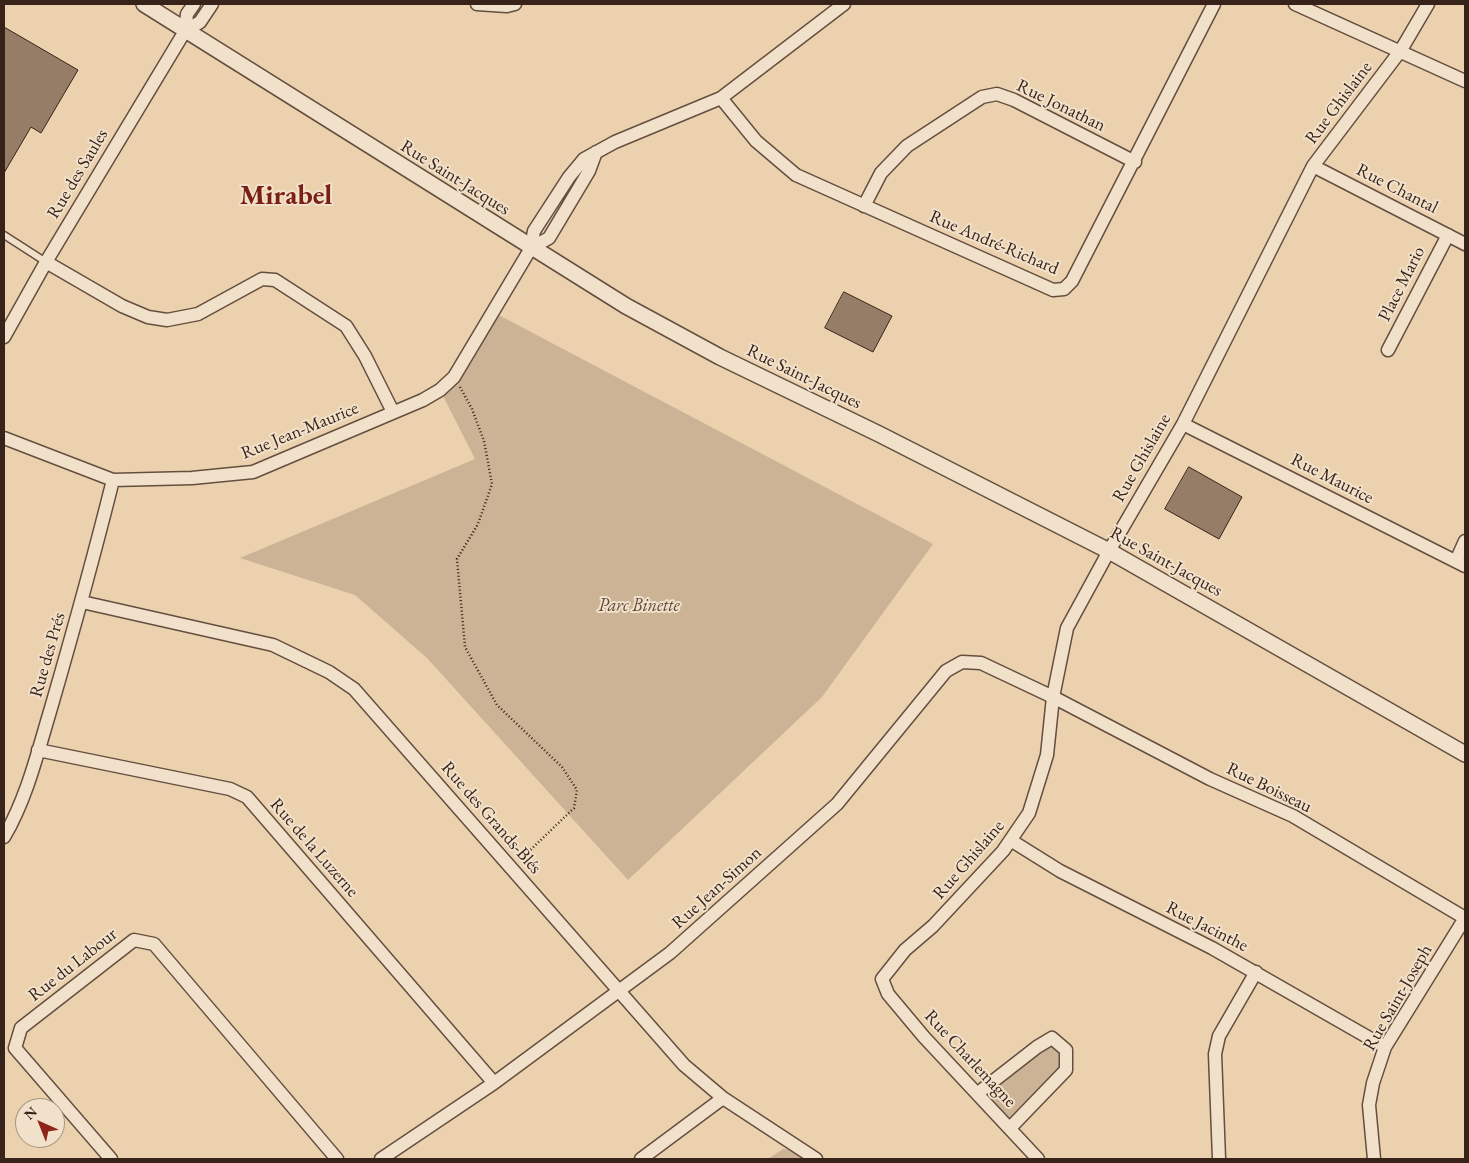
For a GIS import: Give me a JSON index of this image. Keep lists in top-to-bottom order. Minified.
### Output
{"streets":{"street":["Rue Ghislaine","Rue Jonathan","Rue des Saules","Rue Saint-Jacques","Rue Chantal","Rue André-Richard","Place Mario","Rue Jean-Maurice","Rue Maurice","Rue des Prés","Rue Boisseau","Rue des Grands-Blés","Rue de la Luzerne","Rue Jean-Simon","Rue Jacinthe","Rue du Labour","Rue Saint-Joseph","Rue Charlemagne"]},"crossings":[["Rue Ghislaine","Rue Saint-Jacques"],["Rue Ghislaine","Rue Chantal"],["Rue Ghislaine","Rue Maurice"],["Rue Ghislaine","Rue Boisseau"],["Rue Ghislaine","Rue Jean-Simon"],["Rue Ghislaine","Rue Jacinthe"],["Rue Ghislaine","Rue Charlemagne"],["Rue Jonathan","Rue André-Richard"],["Rue des Saules","Rue Saint-Jacques"],["Rue Saint-Jacques","Rue Jean-Maurice"],["Rue Chantal","Place Mario"],["Rue André-Richard","Rue Jean-Maurice"],["Rue Jean-Maurice","Rue des Prés"],["Rue des Prés","Rue des Grands-Blés"],["Rue des Prés","Rue de la Luzerne"],["Rue Boisseau","Rue Jean-Simon"],["Rue Boisseau","Rue Saint-Joseph"],["Rue des Grands-Blés","Rue Jean-Simon"],["Rue de la Luzerne","Rue Jean-Simon"],["Rue Jacinthe","Rue Saint-Joseph"]],"districts":["Mirabel"],"parks":["Parc Binette"],"north":"top left"}
